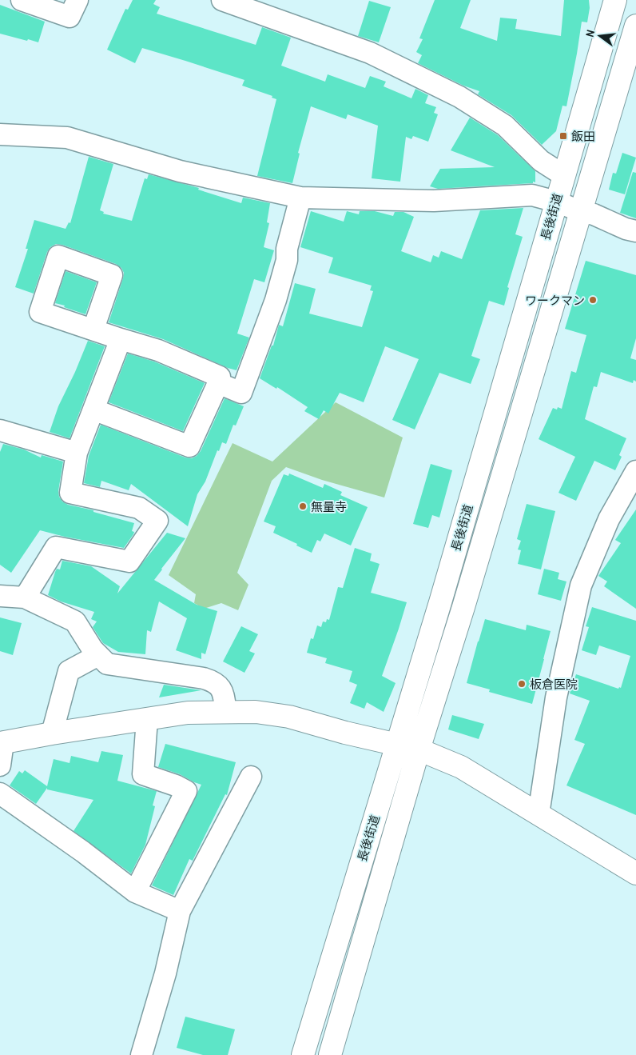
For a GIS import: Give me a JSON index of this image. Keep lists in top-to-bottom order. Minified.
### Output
{"streets":{"main road":["長後街道"]},"places":{"transit":["飯田"],"other":["ワークマン","無量寺","板倉医院"]},"north":"left"}
